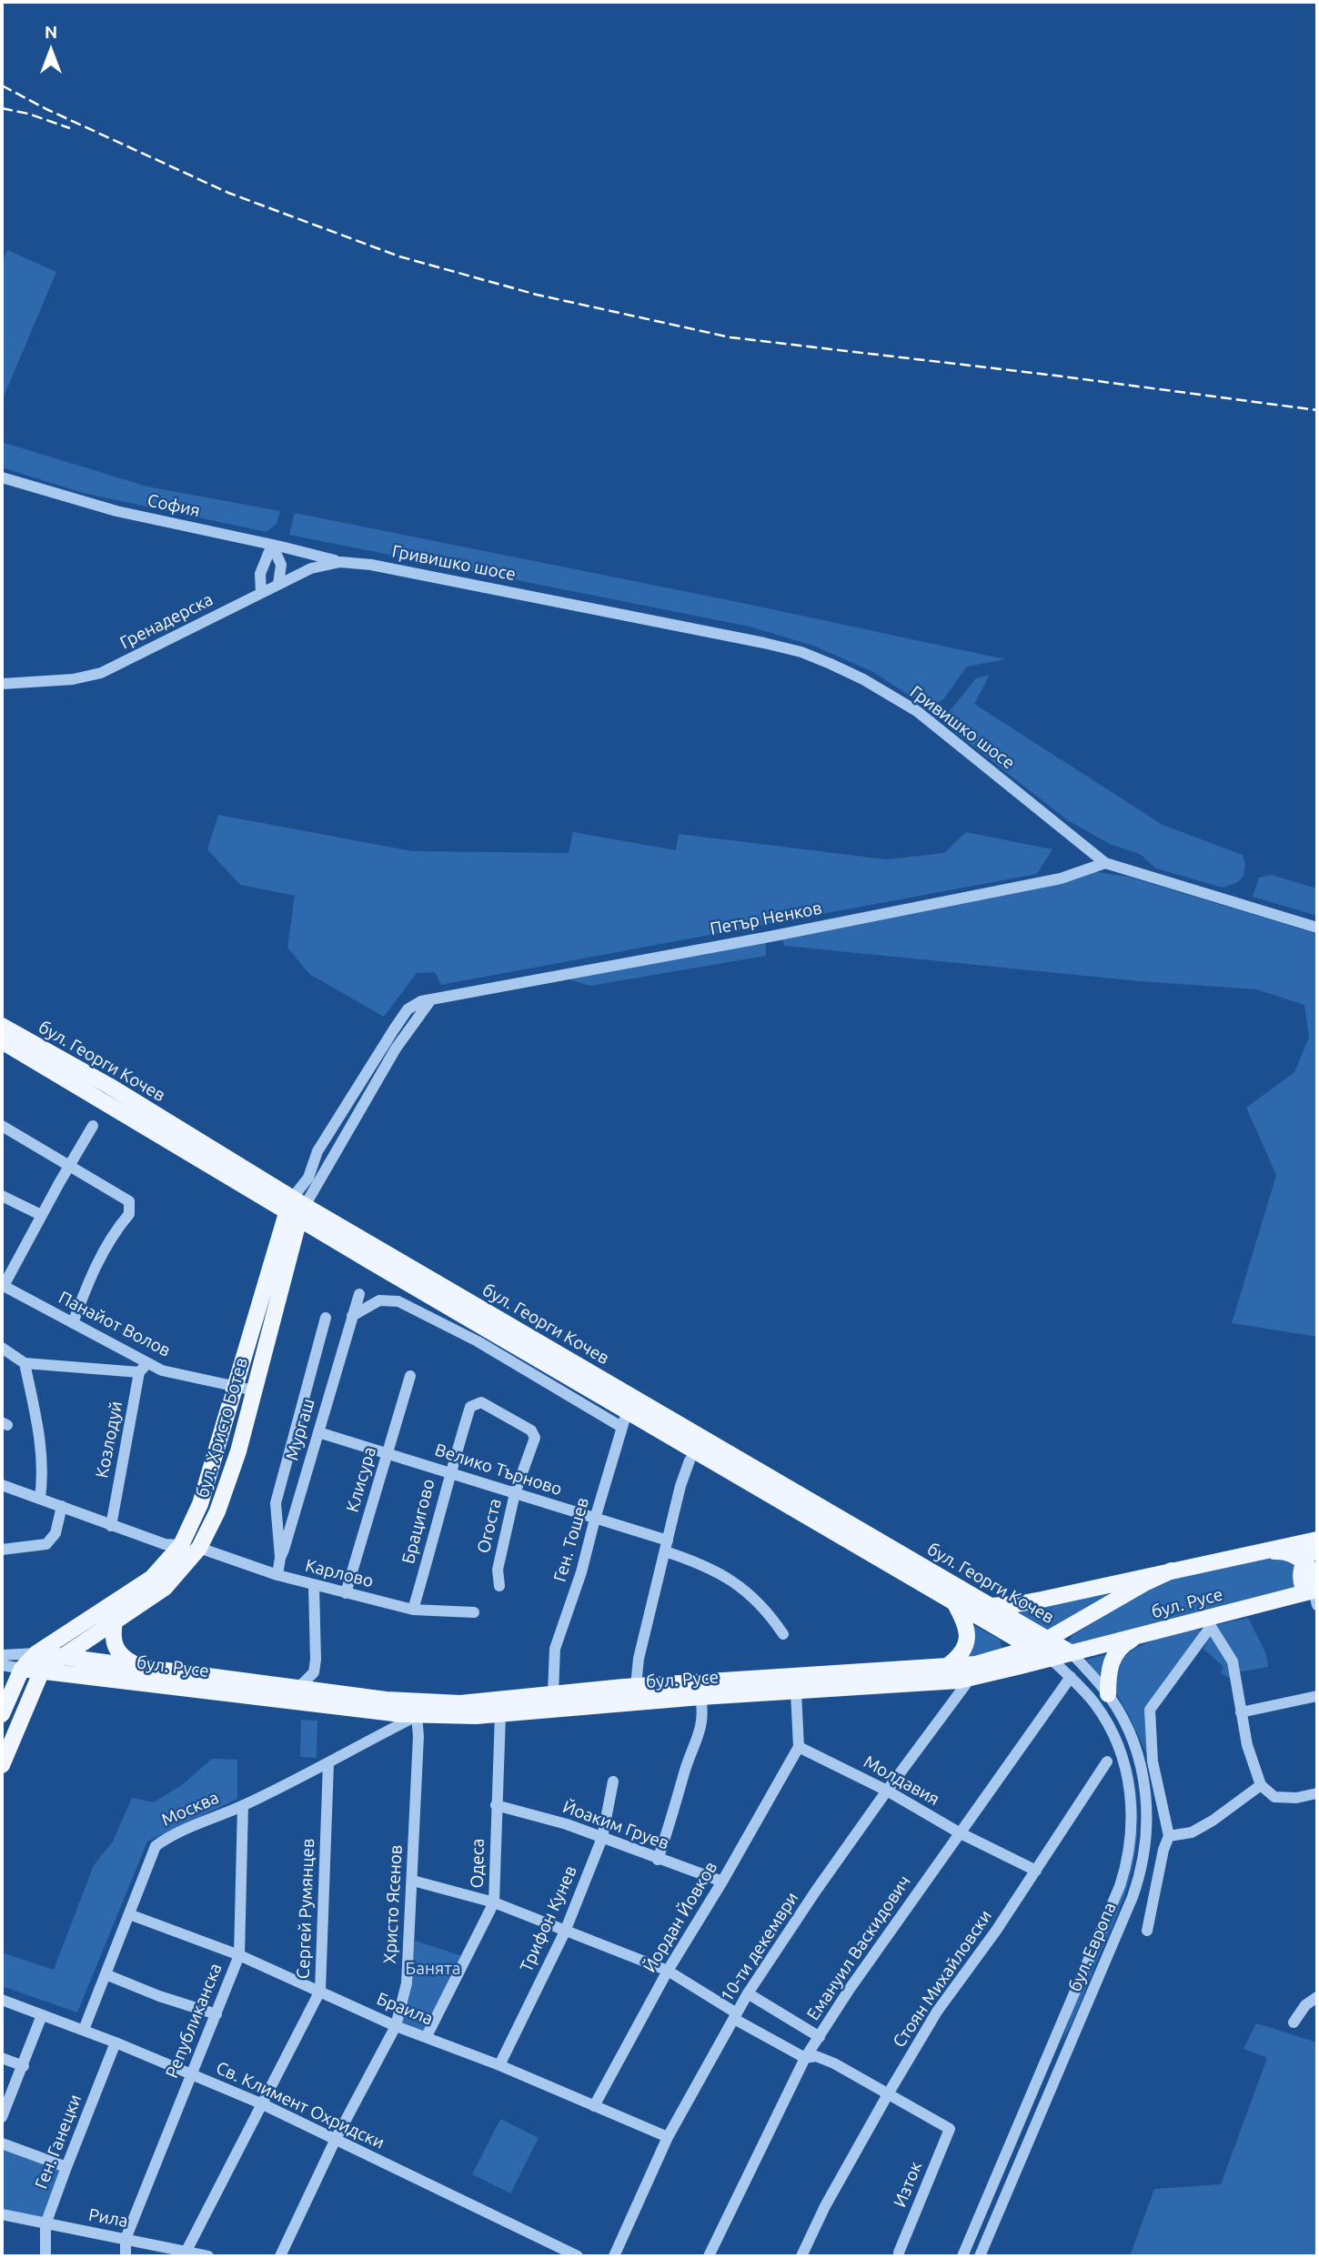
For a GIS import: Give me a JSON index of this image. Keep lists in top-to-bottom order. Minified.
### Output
{"streets":{"main road":["бул. Георги Кочев","бул. Христо Ботев","бул. Русе"],"street":["София","Гривишко шосе","Гренадерска","Петър Ненков","Панайот Волов","Мургаш","Козлодуй","Велико Търново","Клисура","Брацигово","Огоста","Ген. Тошев","Карлово","Молдавия","Москва","Йоаким Груев","Одеса","Христо Ясенов","Сергей Румянцев","Йордан Йовков","Трифон Кунев","10-ти декември","бул. Европа","Емануил Васкидович","Стоян Михайловски","Браила","Републиканска","Св. Климент Охридски","Ген. Ганецки","Изток","Рила"]},"crossings":[["София","Гривишко шосе"],["София","Гренадерска"],["Гривишко шосе","Гренадерска"],["Гривишко шосе","Петър Ненков"],["Петър Ненков","бул. Георги Кочев"],["Петър Ненков","бул. Христо Ботев"],["бул. Георги Кочев","бул. Христо Ботев"],["бул. Георги Кочев","Ген. Тошев"],["бул. Георги Кочев","бул. Русе"],["бул. Георги Кочев","бул. Европа"],["Панайот Волов","бул. Христо Ботев"],["Панайот Волов","Козлодуй"],["бул. Христо Ботев","Карлово"],["бул. Христо Ботев","бул. Русе"],["Мургаш","Велико Търново"],["Мургаш","Карлово"],["Велико Търново","Клисура"],["Велико Търново","Брацигово"],["Велико Търново","Огоста"],["Велико Търново","Ген. Тошев"],["Клисура","Карлово"],["Брацигово","Огоста"],["Брацигово","Карлово"],["Ген. Тошев","бул. Русе"],["бул. Русе","Москва"],["бул. Русе","Одеса"],["бул. Русе","Христо Ясенов"],["бул. Русе","10-ти декември"],["бул. Русе","бул. Европа"],["Молдавия","Йордан Йовков"],["Молдавия","10-ти декември"],["Молдавия","Емануил Васкидович"],["Молдавия","Стоян Михайловски"],["Москва","Христо Ясенов"],["Москва","Сергей Румянцев"],["Москва","Браила"],["Москва","Републиканска"],["Москва","Св. Климент Охридски"],["Йоаким Груев","Одеса"],["Йоаким Груев","Йордан Йовков"],["Йоаким Груев","Трифон Кунев"],["Одеса","Браила"],["Христо Ясенов","Браила"],["Христо Ясенов","Св. Климент Охридски"],["Сергей Румянцев","Браила"],["Сергей Румянцев","Св. Климент Охридски"],["Сергей Румянцев","Рила"],["Йордан Йовков","Браила"],["Трифон Кунев","Браила"],["10-ти декември","Браила"],["бул. Европа","Емануил Васкидович"],["Стоян Михайловски","Изток"],["Браила","Републиканска"],["Републиканска","Св. Климент Охридски"],["Републиканска","Рила"],["Св. Климент Охридски","Ген. Ганецки"],["Ген. Ганецки","Рила"]],"parks":["Банята"],"north":"top"}
